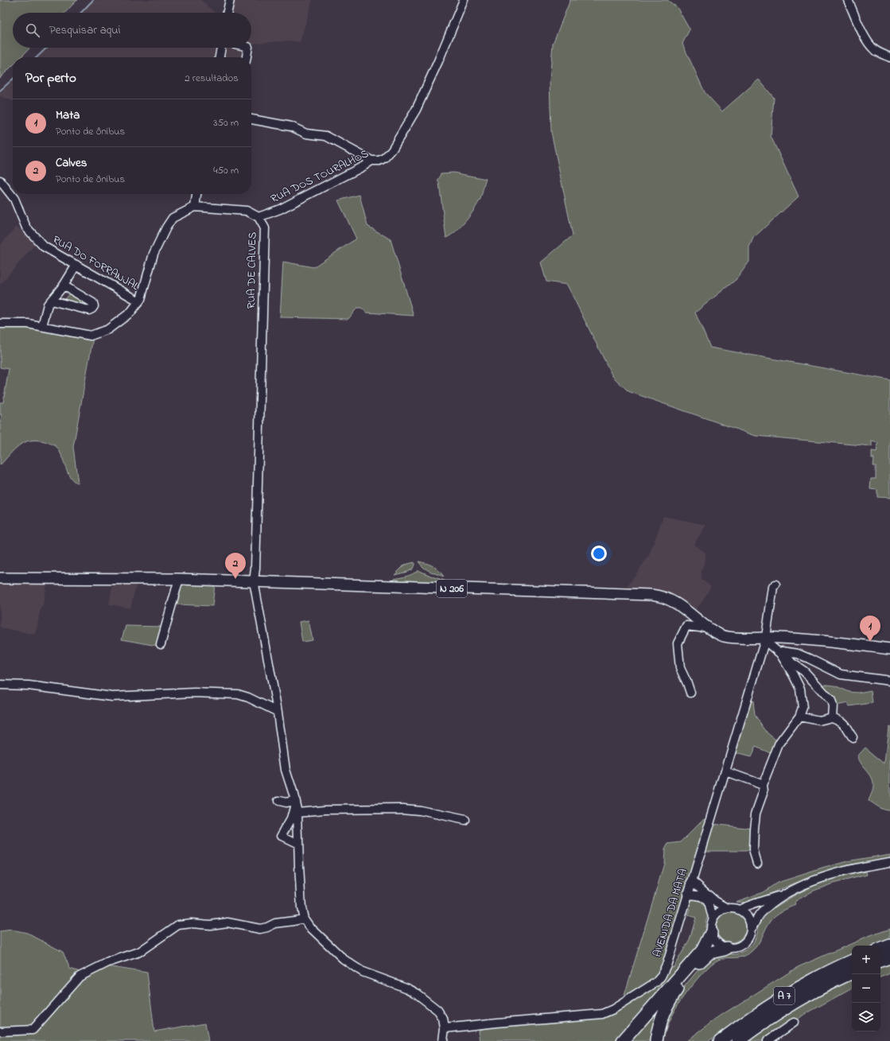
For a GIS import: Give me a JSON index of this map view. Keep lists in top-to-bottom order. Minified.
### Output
{"streets":{"highway":["A 7"],"main road":["N 206"],"street":["RUA DOS TOURALHOS","RUA DO FORRANJAL","RUA DE CALVES","AVENIDA DA MATA"]},"crossings":[["RUA DOS TOURALHOS","RUA DE CALVES"],["RUA DE CALVES","N 206"],["N 206","AVENIDA DA MATA"]],"page":{"search":"Pesquisar aqui","heading":["Por perto","2 resultados"],"list":[{"mark":"1","name":"Mata","note":"Ponto de ônibus","value":"350 m"},{"mark":"2","name":"Calves","note":"Ponto de ônibus","value":"450 m"}],"pins":["2","1"],"map_buttons":["+","−"]}}
